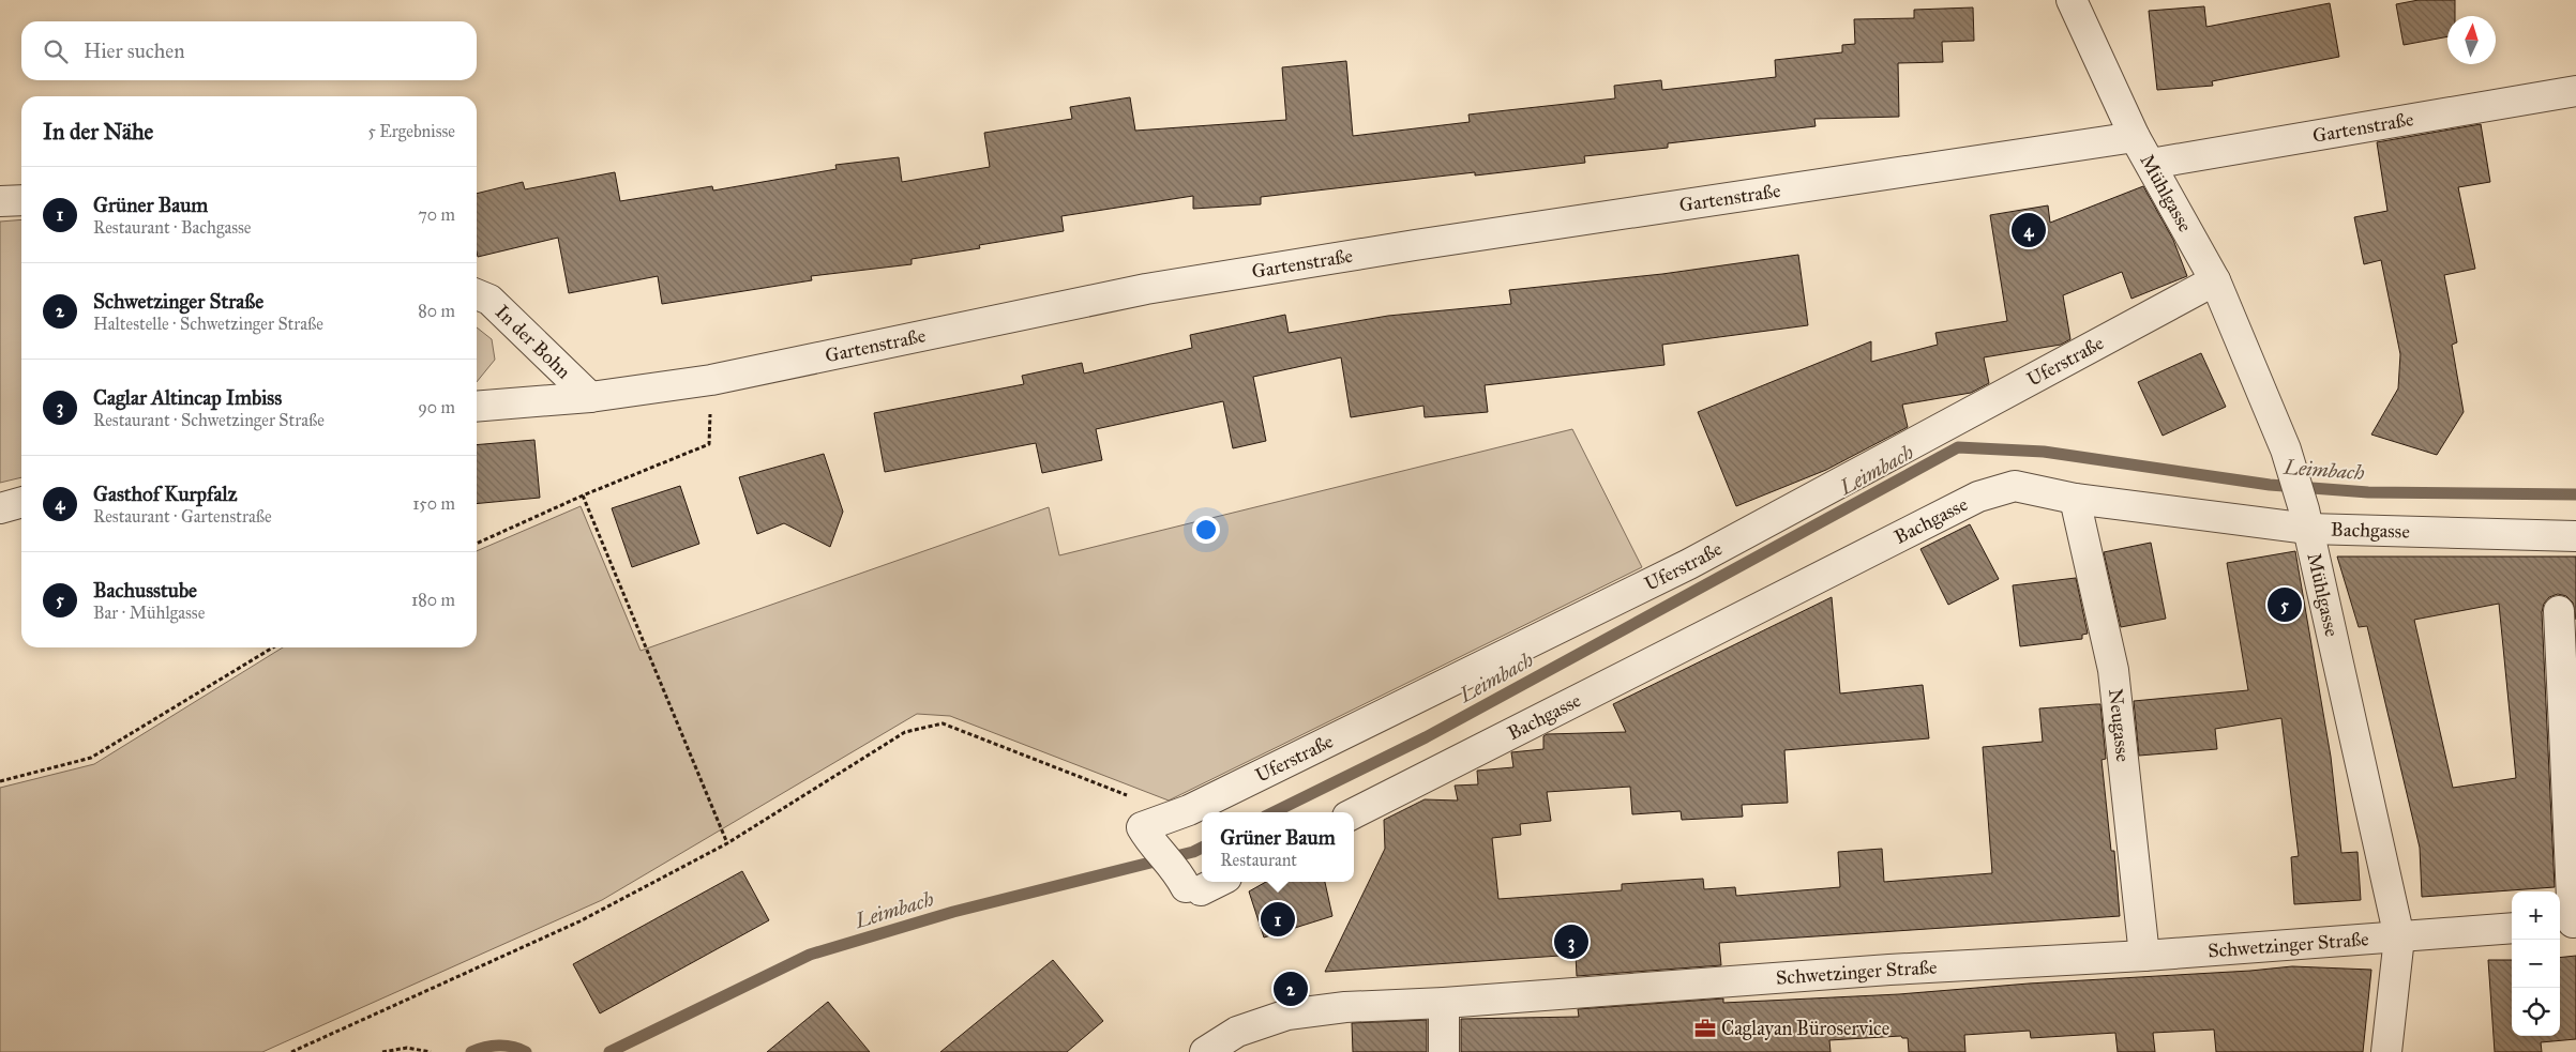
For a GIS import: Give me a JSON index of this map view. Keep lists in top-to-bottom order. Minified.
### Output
{"streets":{"street":["Gartenstraße","Mühlgasse","In der Bohn","Uferstraße","Bachgasse","Neugasse","Schwetzinger Straße"]},"crossings":[["Gartenstraße","Mühlgasse"],["Gartenstraße","In der Bohn"],["Mühlgasse","Uferstraße"],["Mühlgasse","Bachgasse"],["Mühlgasse","Schwetzinger Straße"],["Bachgasse","Neugasse"],["Neugasse","Schwetzinger Straße"]],"water":["Leimbach"],"places":{"office":["Caglayan Büroservice"]},"north":"top","page":{"search":"Hier suchen","heading":["In der Nähe","5 Ergebnisse"],"list":[{"mark":"1","name":"Grüner Baum","note":"Restaurant · Bachgasse","value":"70 m"},{"mark":"2","name":"Schwetzinger Straße","note":"Haltestelle · Schwetzinger Straße","value":"80 m"},{"mark":"3","name":"Caglar Altincap Imbiss","note":"Restaurant · Schwetzinger Straße","value":"90 m"},{"mark":"4","name":"Gasthof Kurpfalz","note":"Restaurant · Gartenstraße","value":"150 m"},{"mark":"5","name":"Bachusstube","note":"Bar · Mühlgasse","value":"180 m"}],"pins":["4","5","1","3","2"],"popup":["Grüner Baum","Restaurant"],"map_buttons":["+","−"]}}
